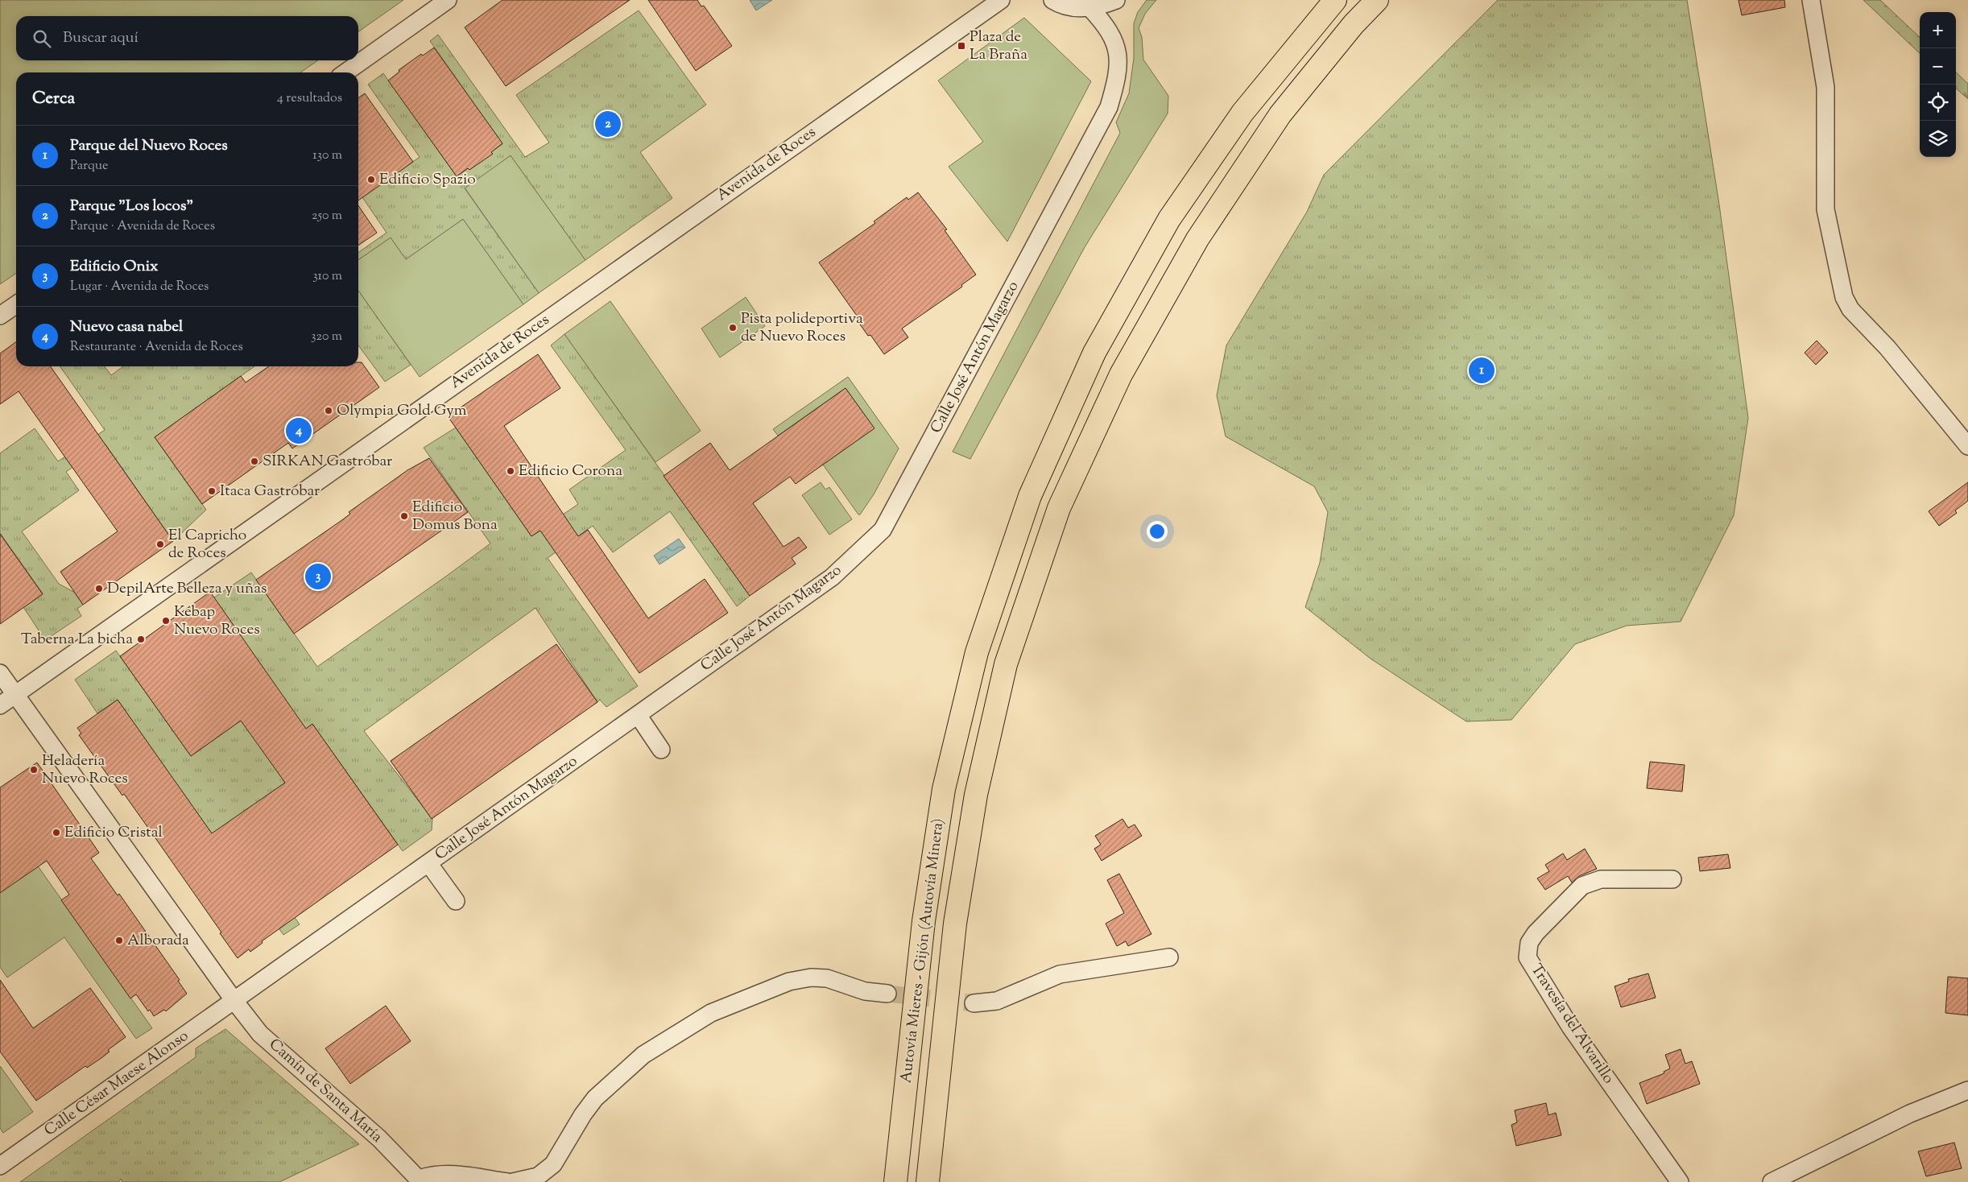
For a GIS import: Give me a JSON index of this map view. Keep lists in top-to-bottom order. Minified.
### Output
{"streets":{"highway":["Autovía Mieres - Gijón (Autovía Minera)"],"street":["Avenida de Roces","Calle José Antón Magarzo","Travesía del Alvarillo","Calle César Maese Alonso","Camín de Santa María"]},"crossings":[["Avenida de Roces","Camín de Santa María"],["Calle José Antón Magarzo","Calle César Maese Alonso"],["Calle José Antón Magarzo","Camín de Santa María"],["Calle César Maese Alonso","Camín de Santa María"]],"places":{"transit":["Plaza de La Braña"],"other":["Edificio Spazio","Pista polideportiva de Nuevo Roces","Olympia Gold Gym","SIRKAN Gastrobar","Edificio Corona","Itaca Gastrobar","Edificio Domus Bona","El Capricho de Roces","DepilArte Belleza y uñas","Kebap Nuevo Roces","Taberna La bicha","Heladería Nuevo Roces","Edificio Cristal","Alborada"]},"page":{"map_buttons":["+","−"],"search":"Buscar aquí","heading":["Cerca","4 resultados"],"pins":["2","1","4","3"],"list":[{"mark":"1","name":"Parque del Nuevo Roces","note":"Parque","value":"130 m"},{"mark":"2","name":"Parque \"Los locos\"","note":"Parque · Avenida de Roces","value":"250 m"},{"mark":"3","name":"Edificio Onix","note":"Lugar · Avenida de Roces","value":"310 m"},{"mark":"4","name":"Nuevo casa nabel","note":"Restaurante · Avenida de Roces","value":"320 m"}]}}
